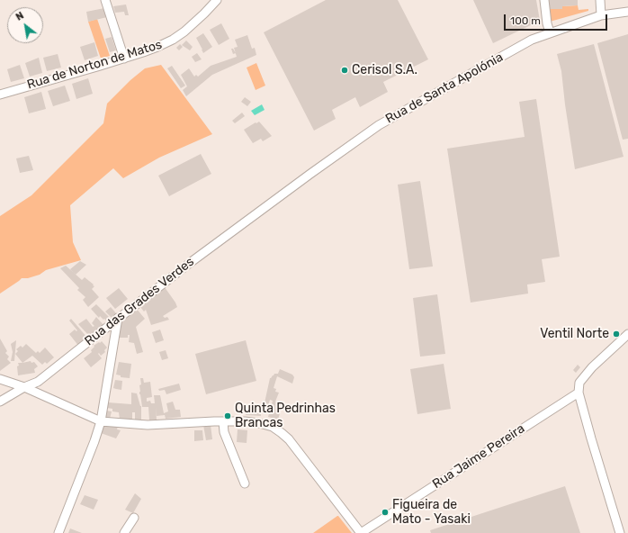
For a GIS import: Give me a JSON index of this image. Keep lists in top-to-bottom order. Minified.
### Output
{"streets":{"street":["Rua de Norton de Matos","Rua de Santa Apolónia","Rua das Grades Verdes","Rua Jaime Pereira"]},"crossings":[["Rua de Santa Apolónia","Rua das Grades Verdes"]],"places":["Cerisol S.A.","Ventil Norte","Quinta Pedrinhas Brancas","Figueira de Mato - Yasaki"],"scale_bar":"100 m","north":"top left"}
